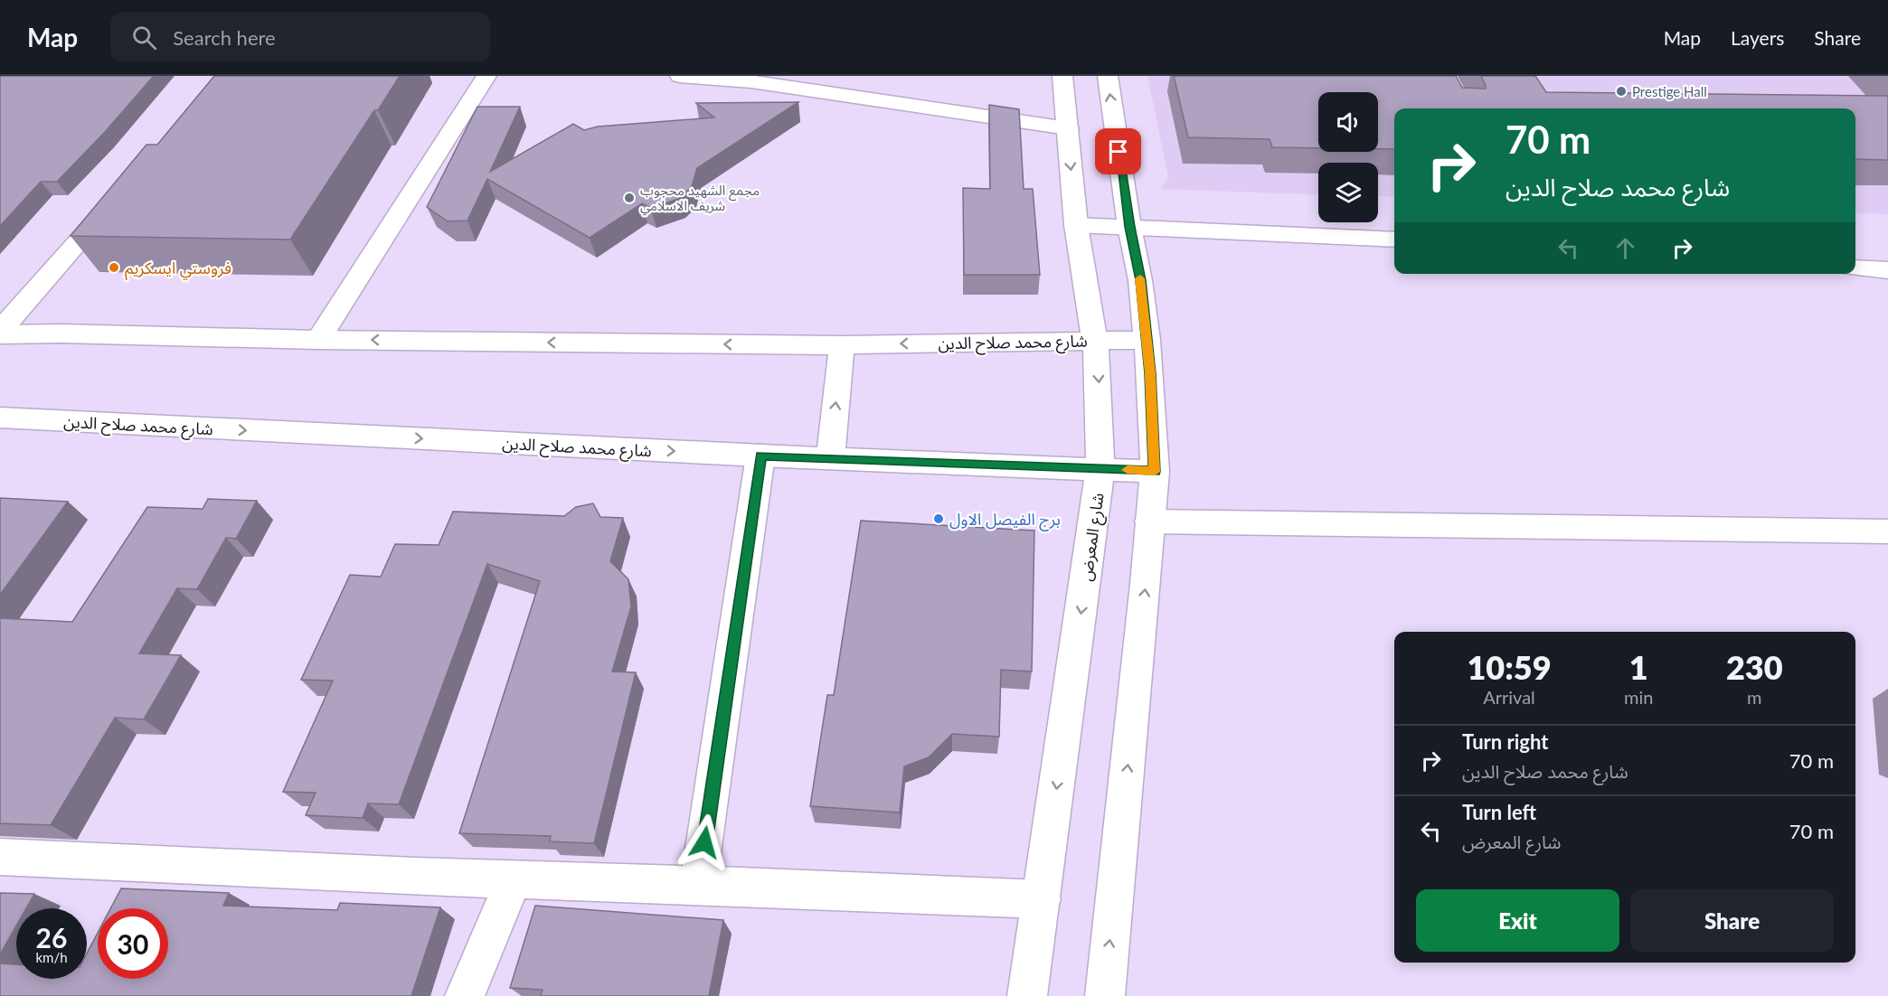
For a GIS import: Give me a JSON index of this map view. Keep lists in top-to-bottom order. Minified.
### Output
{"streets":{"main road":["شارع محمد صلاح الدين","شارع المعرض"]},"crossings":[["شارع محمد صلاح الدين","شارع المعرض"]],"places":["Prestige Hall","مجمع الشهيد محجوب شريف الاسلامي","فروستي ايسكريم","برج الفيصل الاول"],"page":{"header":"Map","search":"Search here","nav":["Map","Layers","Share"],"turn":["70 m","شارع محمد صلاح الدين"],"eta":["10:59","Arrival","1","min","230","m"],"list":[{"name":"Turn right","note":"شارع محمد صلاح الدين","value":"70 m"},{"name":"Turn left","note":"شارع المعرض","value":"70 m"}],"buttons":["Exit","Share"],"speed":"26 km/h","limit":"30"}}
